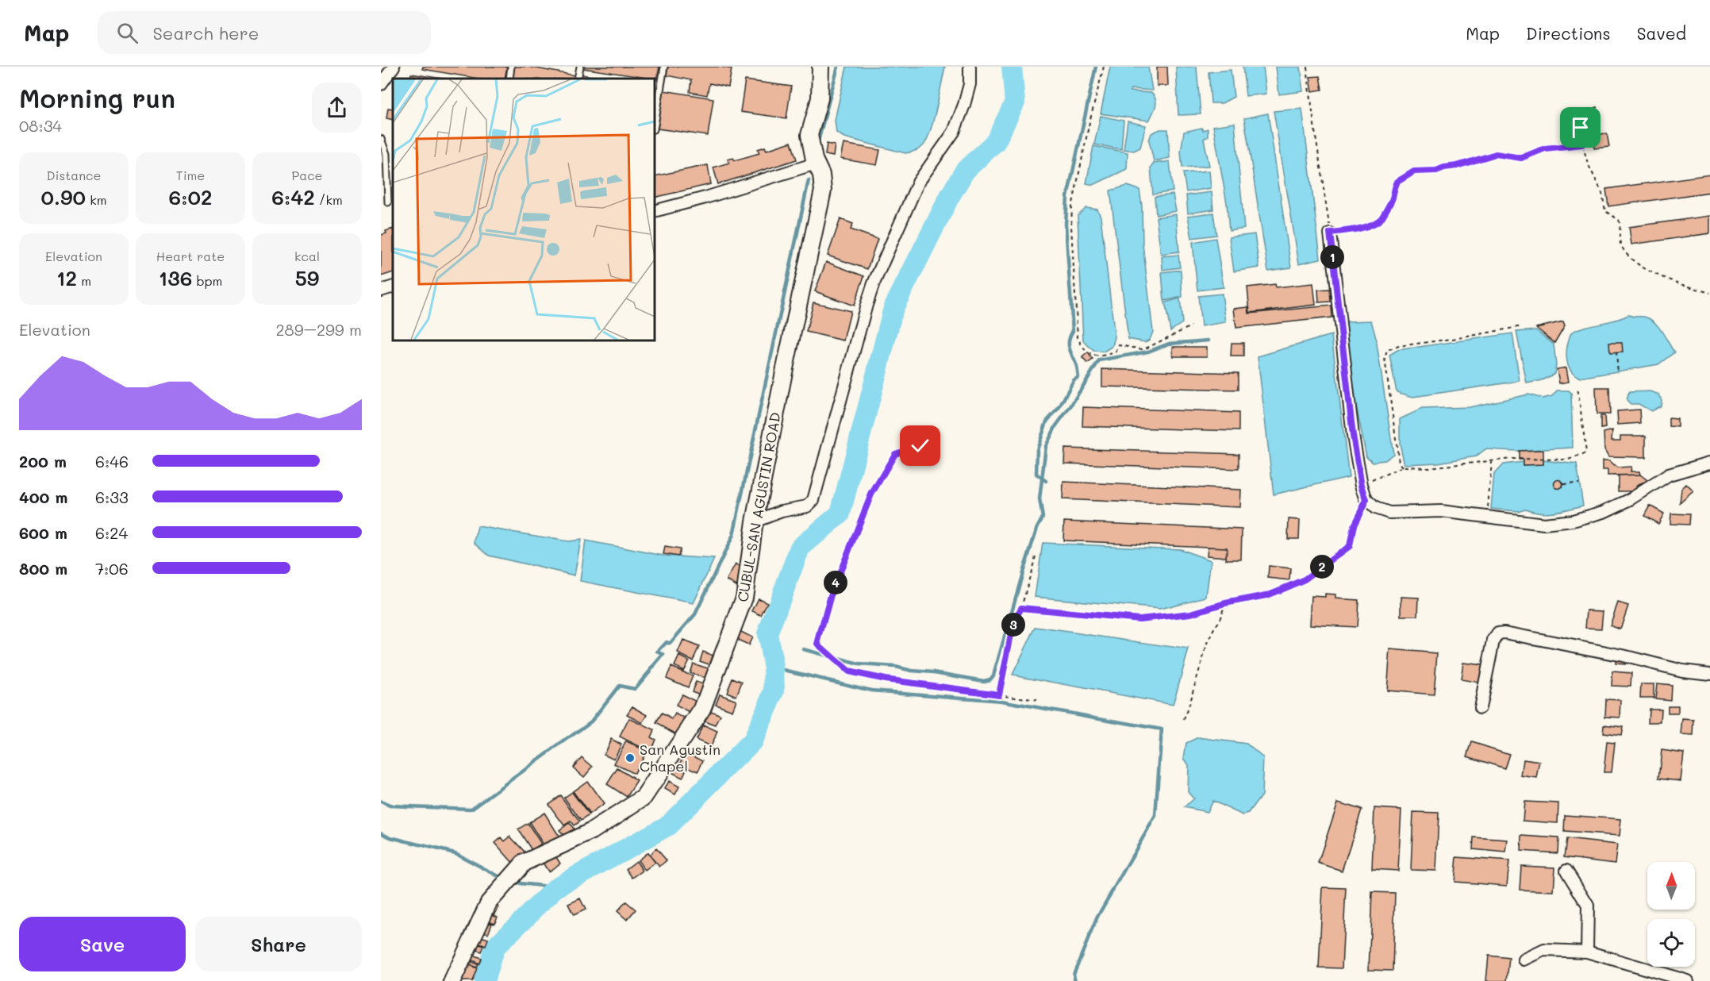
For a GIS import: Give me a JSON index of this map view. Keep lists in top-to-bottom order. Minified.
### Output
{"streets":{"street":["CUBUL-SAN AGUSTIN ROAD"]},"places":["San Agustin Chapel"],"north":"top","page":{"header":"Map","search":"Search here","nav":["Map","Directions","Saved"],"heading":["Morning run","08:34"],"stats":[["Distance","0.90 km"],["Time","6:02"],["Pace","6:42 /km"],["Elevation","12 m"],["Heart rate","136 bpm"],["kcal","59"]],"pins":["1","2","4","3"],"chart":["Elevation","289–299 m"],"list":[{"name":"200 m","note":"6:46"},{"name":"400 m","note":"6:33"},{"name":"600 m","note":"6:24"},{"name":"800 m","note":"7:06"}],"buttons":["Save","Share"]}}
